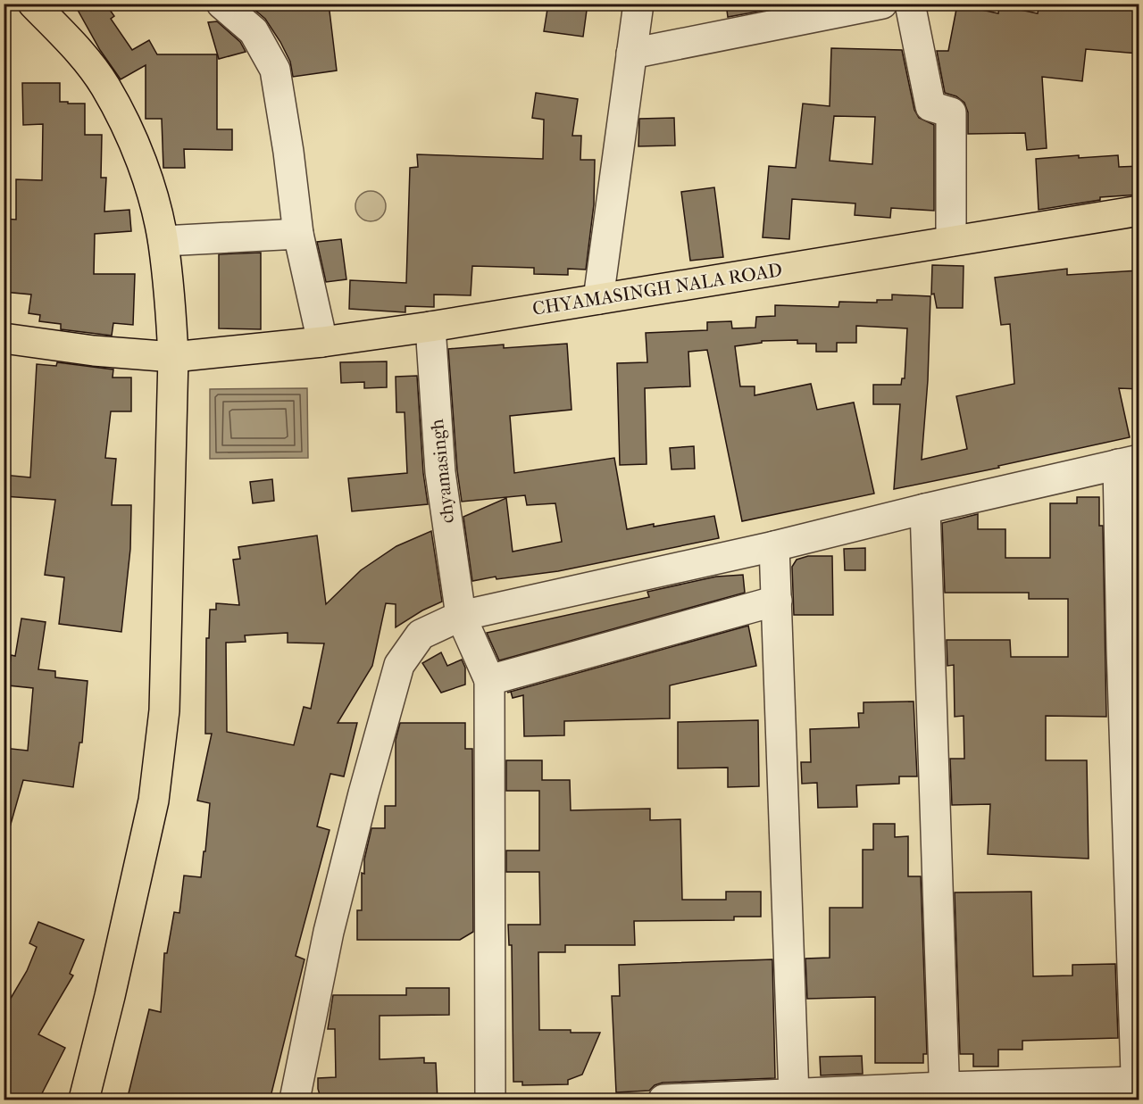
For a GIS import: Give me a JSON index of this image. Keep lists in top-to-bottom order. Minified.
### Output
{"streets":{"main road":["CHYAMASINGH NALA ROAD"],"street":["chyamasingh"]},"crossings":[["CHYAMASINGH NALA ROAD","chyamasingh"]]}
